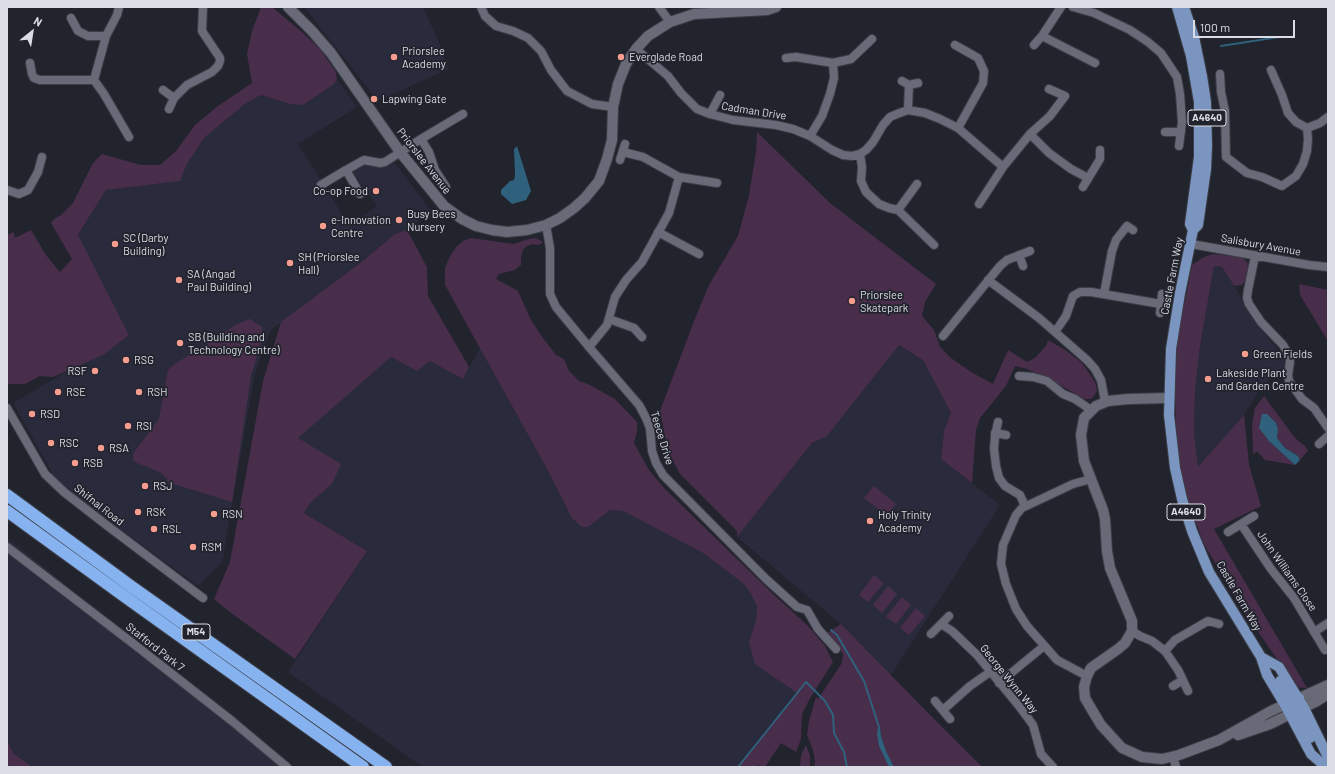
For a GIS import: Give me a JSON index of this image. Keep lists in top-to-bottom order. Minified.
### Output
{"streets":{"highway":["M54"],"main road":["A4640","Castle Farm Way"],"street":["Cadman Drive","Priorslee Avenue","Salisbury Avenue","Teece Drive","Shifnal Road","John Williams Close","Stafford Park 7","George Wynn Way"]},"crossings":[["Cadman Drive","Priorslee Avenue"],["Priorslee Avenue","Teece Drive"],["Salisbury Avenue","Castle Farm Way"]],"places":["Priorslee Academy","Everglade Road","Lapwing Gate","Co-op Food","Busy Bees Nursery","e-Innovation Centre","SC (Darby Building)","SH (Priorslee Hall)","SA (Angad Paul Building)","Priorslee Skatepark","SB (Building and Technology Centre)","Green Fields","RSG","RSF","Lakeside Plant and Garden Centre","RSE","RSH","RSD","RSI","RSC","RSA","RSB","RSJ","RSK","RSN","Holy Trinity Academy","RSL","RSM"],"scale_bar":"100 m","north":"top right"}
